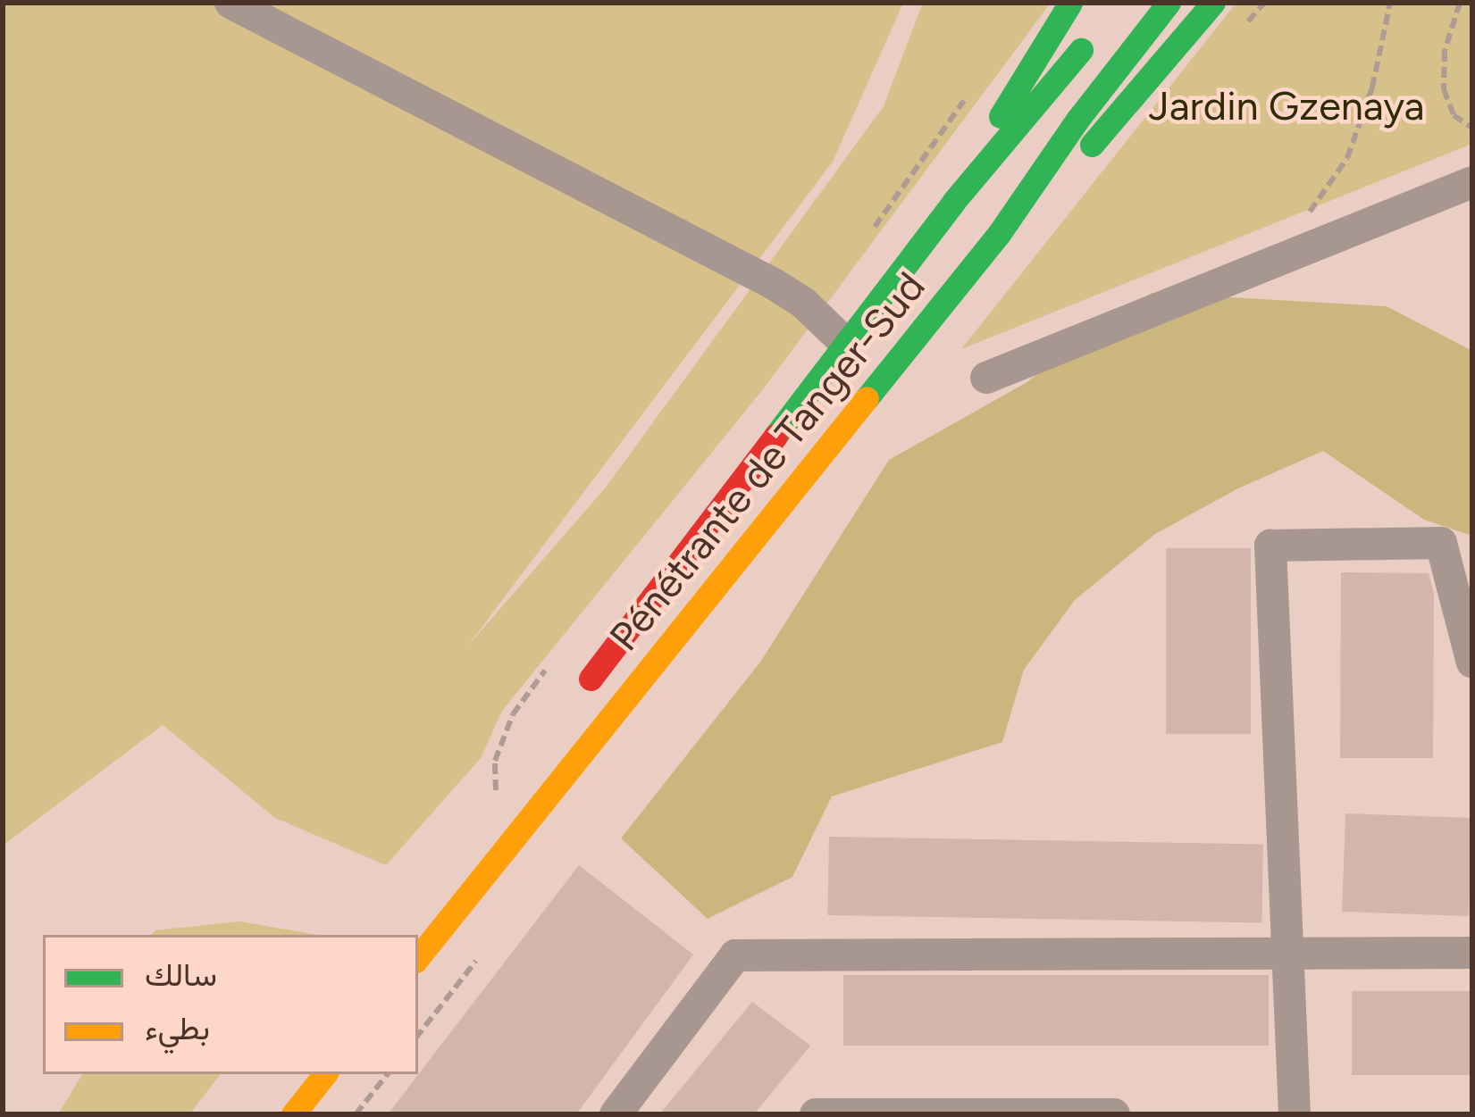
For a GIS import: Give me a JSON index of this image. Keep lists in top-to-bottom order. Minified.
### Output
{"streets":{"main road":["Pénétrante de Tanger-Sud"]},"parks":["Jardin Gzenaya"],"legend":["سالك","بطيء"]}
